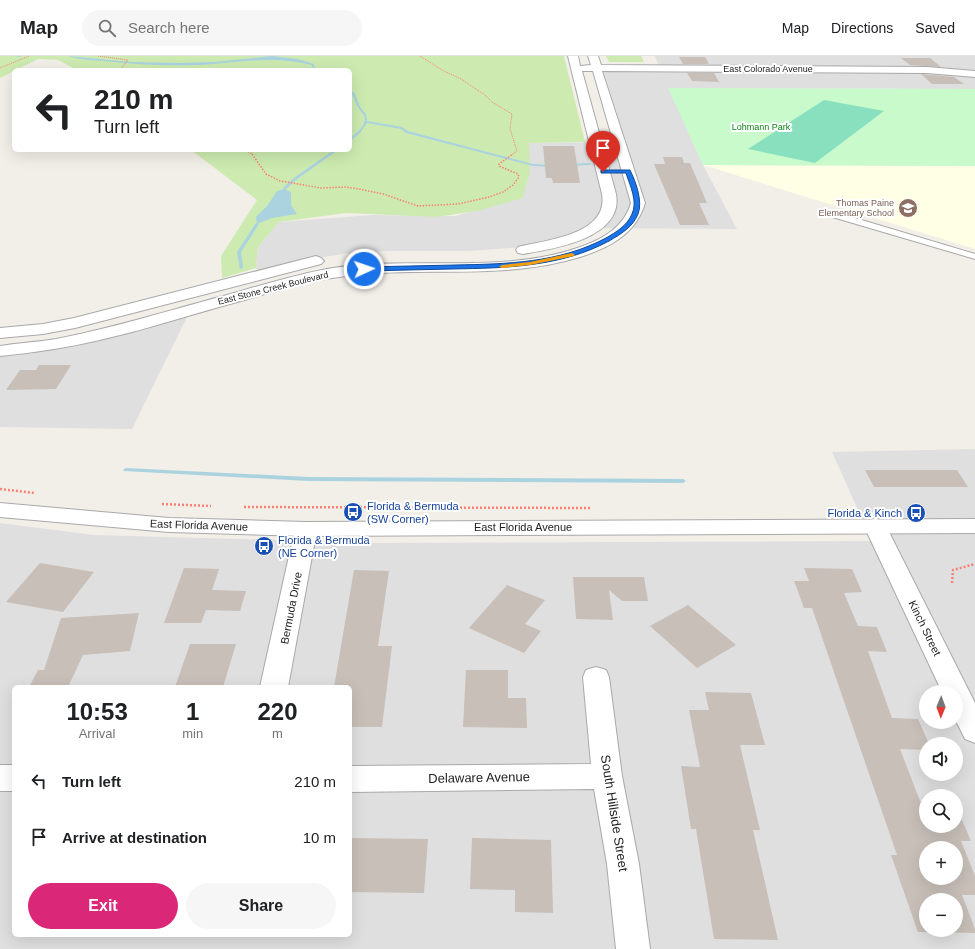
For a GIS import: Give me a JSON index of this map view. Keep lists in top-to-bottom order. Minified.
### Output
{"streets":{"street":["East Colorado Avenue","East Stone Creek Boulevard","East Florida Avenue","Bermuda Drive","Kinch Street","Delaware Avenue","South Hillside Street"]},"crossings":[["East Colorado Avenue","East Stone Creek Boulevard"],["East Florida Avenue","Bermuda Drive"],["East Florida Avenue","Kinch Street"],["Delaware Avenue","South Hillside Street"]],"parks":["Lohmann Park"],"places":{"school or university":["Thomas Paine Elementary School"],"bus stop":["Florida & Bermuda (SW Corner)","Florida & Kinch","Florida & Bermuda (NE Corner)"]},"north":"bottom","page":{"header":"Map","search":"Search here","nav":["Map","Directions","Saved"],"turn":["210 m","Turn left"],"map_buttons":["+","−"],"eta":["10:53","Arrival","1","min","220","m"],"list":[{"name":"Turn left","value":"210 m"},{"name":"Arrive at destination","value":"10 m"}],"buttons":["Exit","Share"]}}
